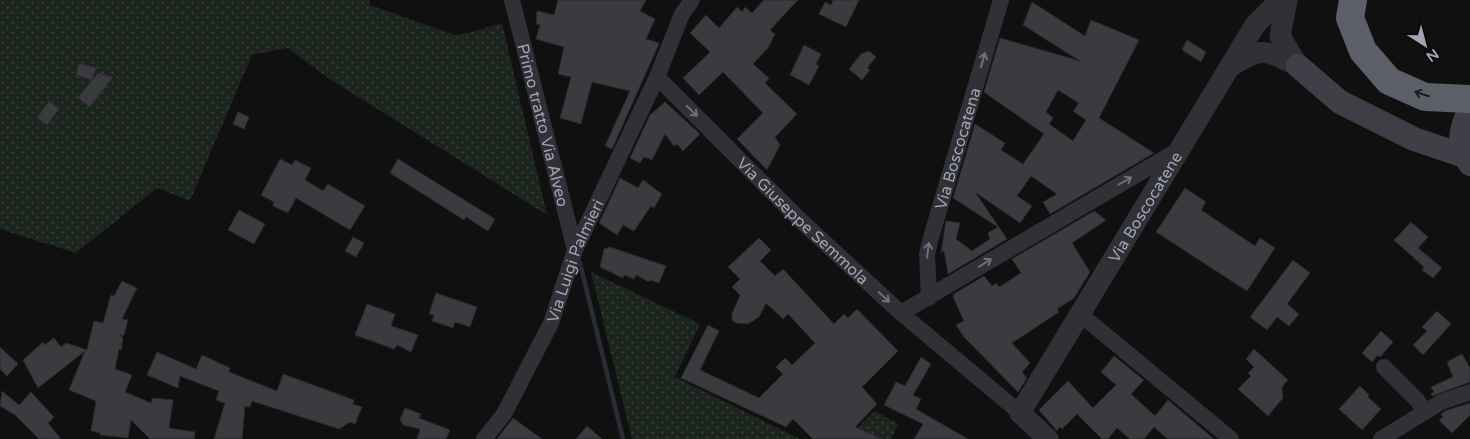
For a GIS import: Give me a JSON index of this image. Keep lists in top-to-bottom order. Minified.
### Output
{"streets":{"street":["Primo tratto Via Alveo","Via Boscocatena","Via Boscocatene","Via Giuseppe Semmola","Via Luigi Palmieri"]},"crossings":[["Primo tratto Via Alveo","Via Luigi Palmieri"],["Via Boscocatene","Via Giuseppe Semmola"],["Via Giuseppe Semmola","Via Luigi Palmieri"]],"one_way":["Via Boscocatena","Via Giuseppe Semmola"],"north":"bottom right"}
